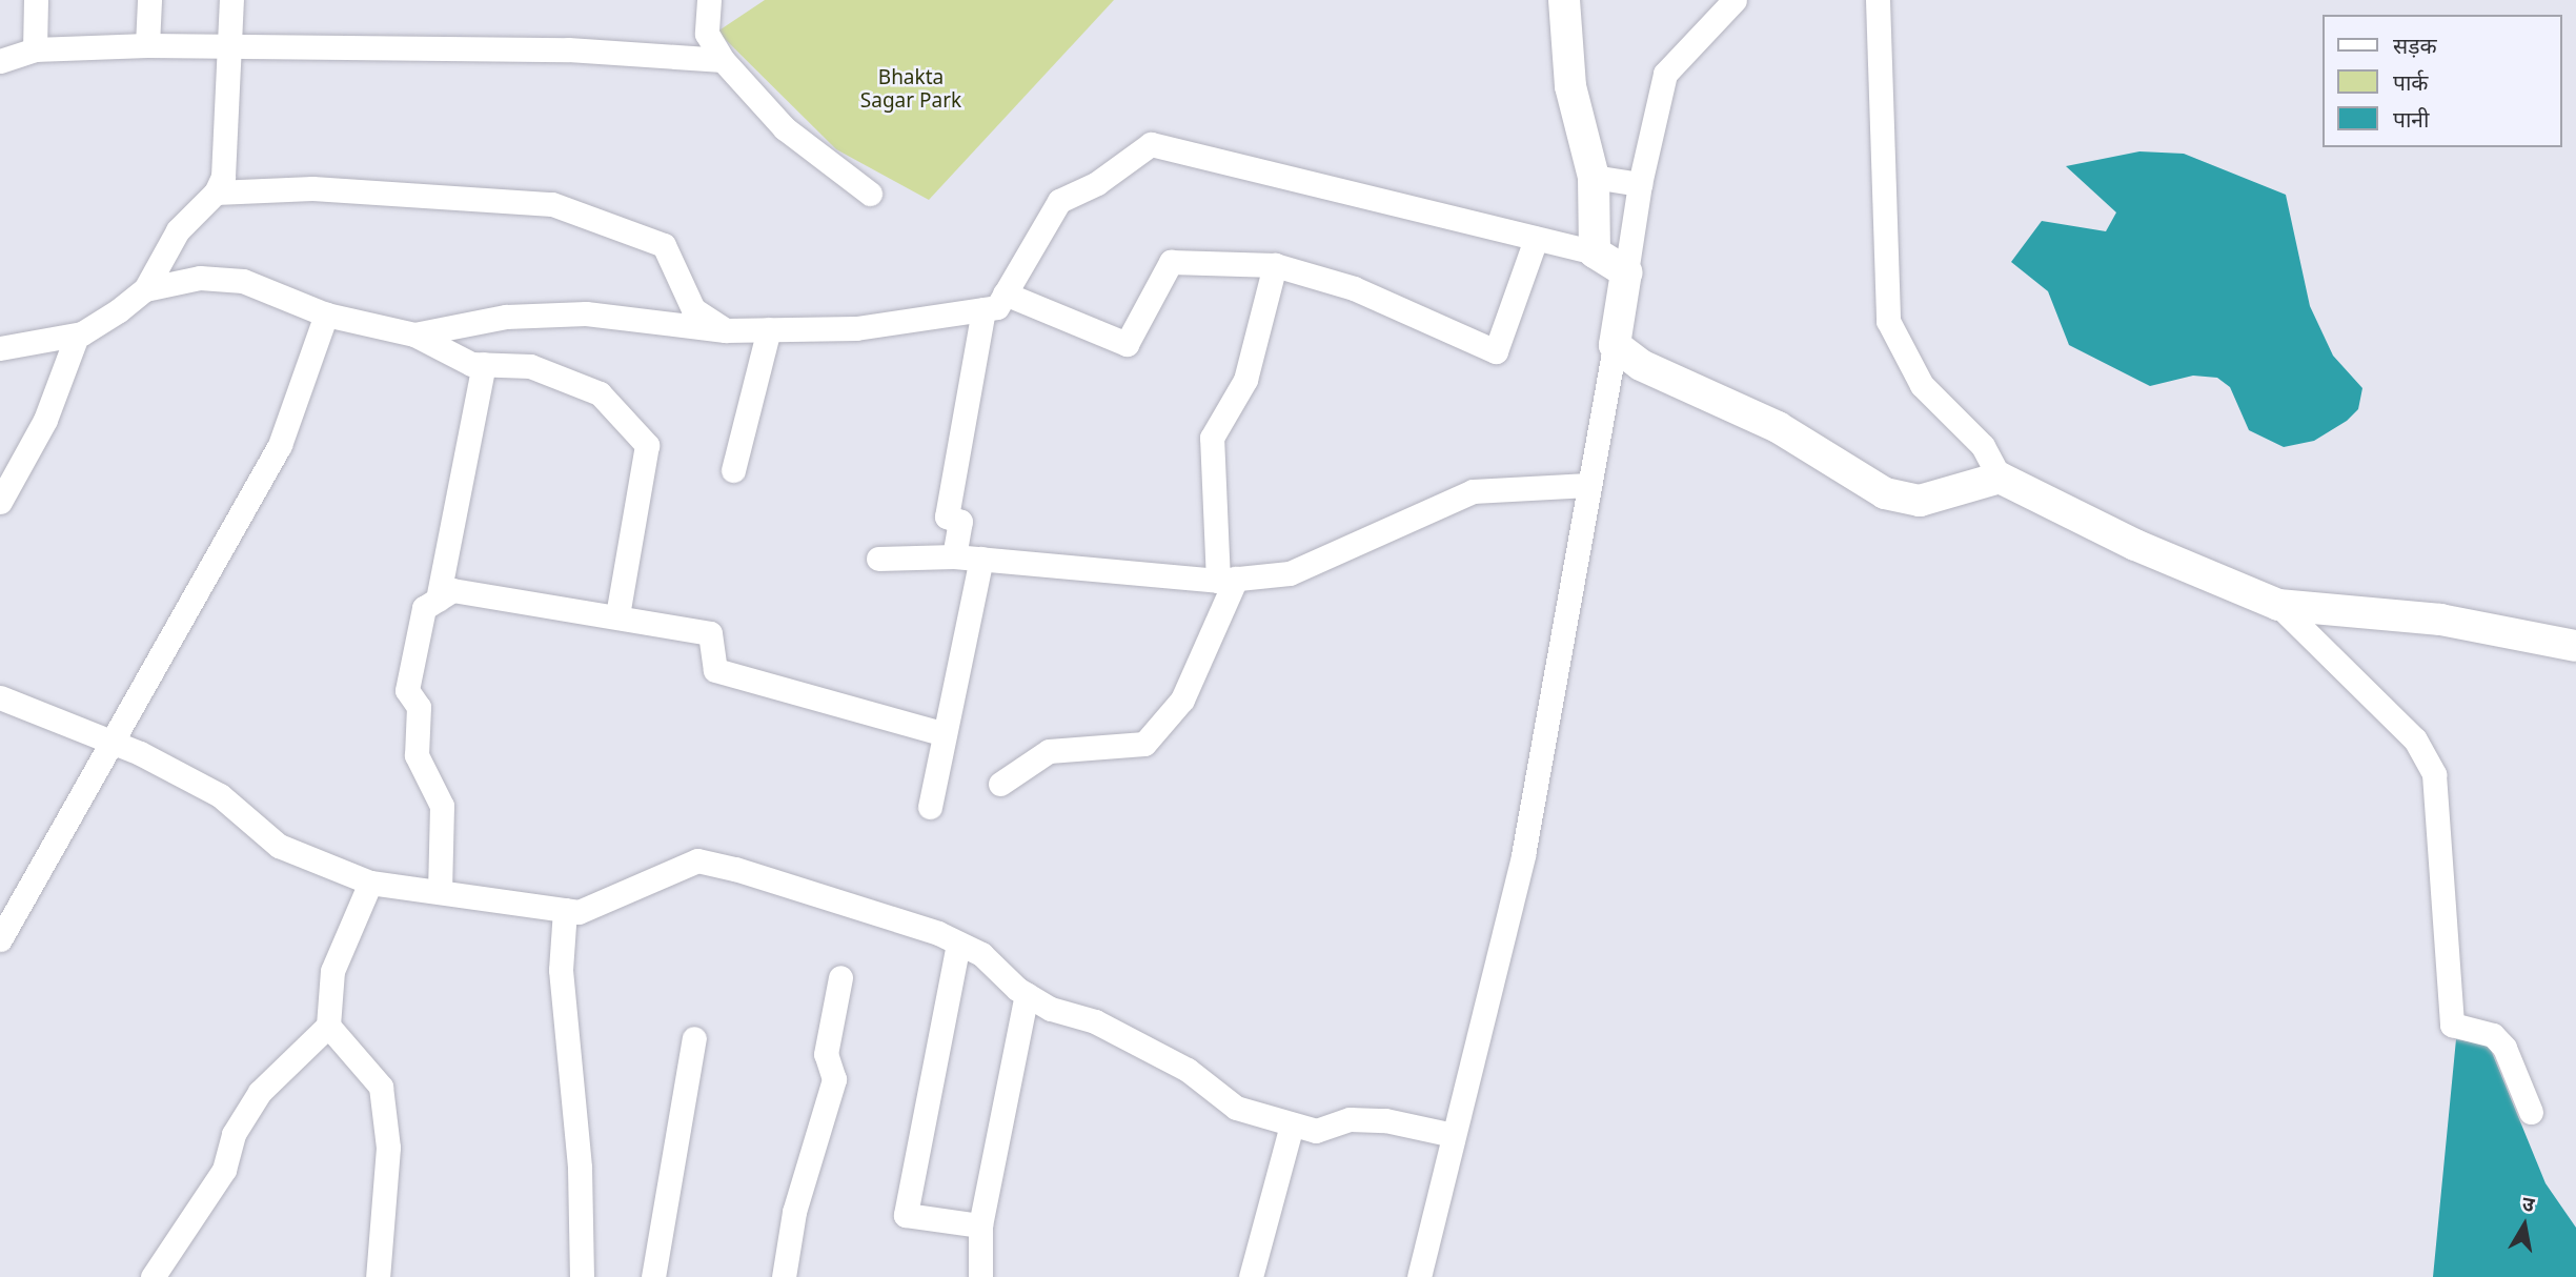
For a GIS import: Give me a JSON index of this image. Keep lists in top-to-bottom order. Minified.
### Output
{"parks":["Bhakta Sagar Park"],"legend":["सड़क","पार्क","पानी"],"north":"top"}
